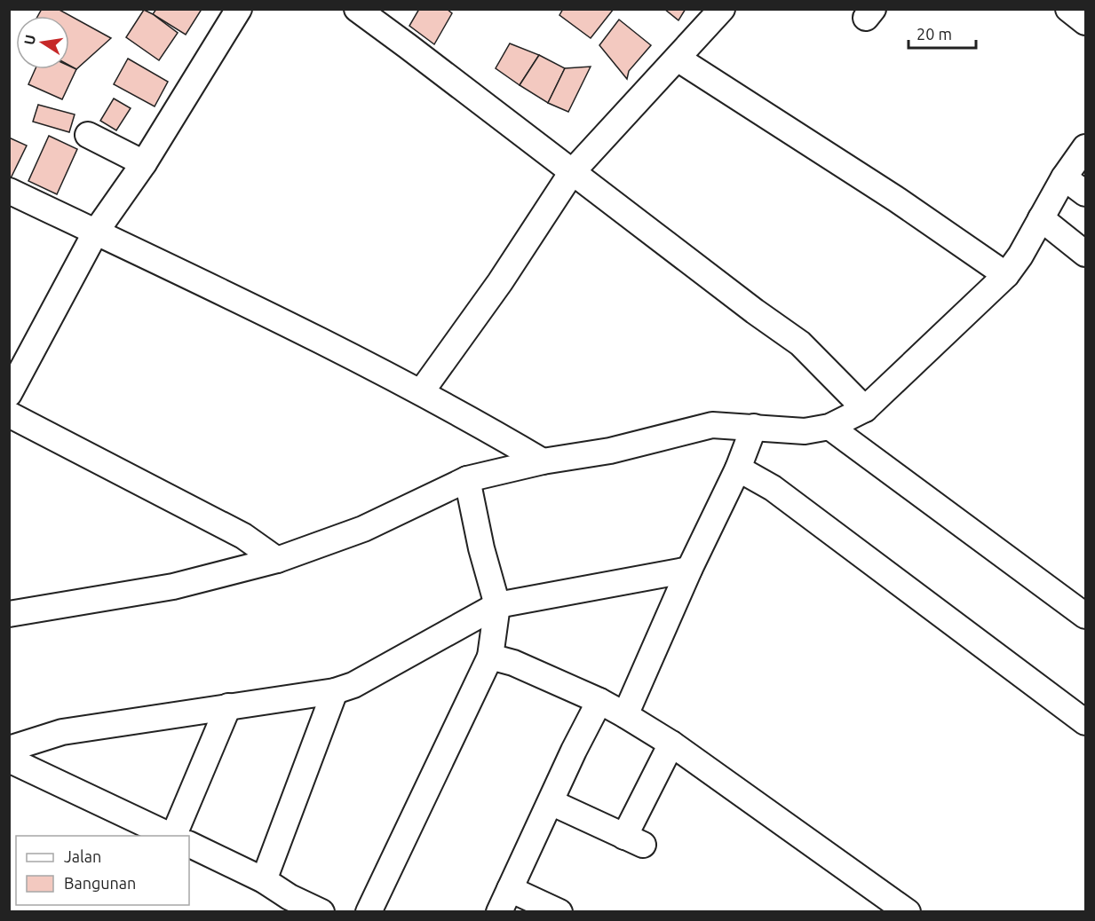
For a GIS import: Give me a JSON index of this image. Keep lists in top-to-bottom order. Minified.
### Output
{"legend":["Jalan","Bangunan"],"scale_bar":"20 m","north":"left"}
